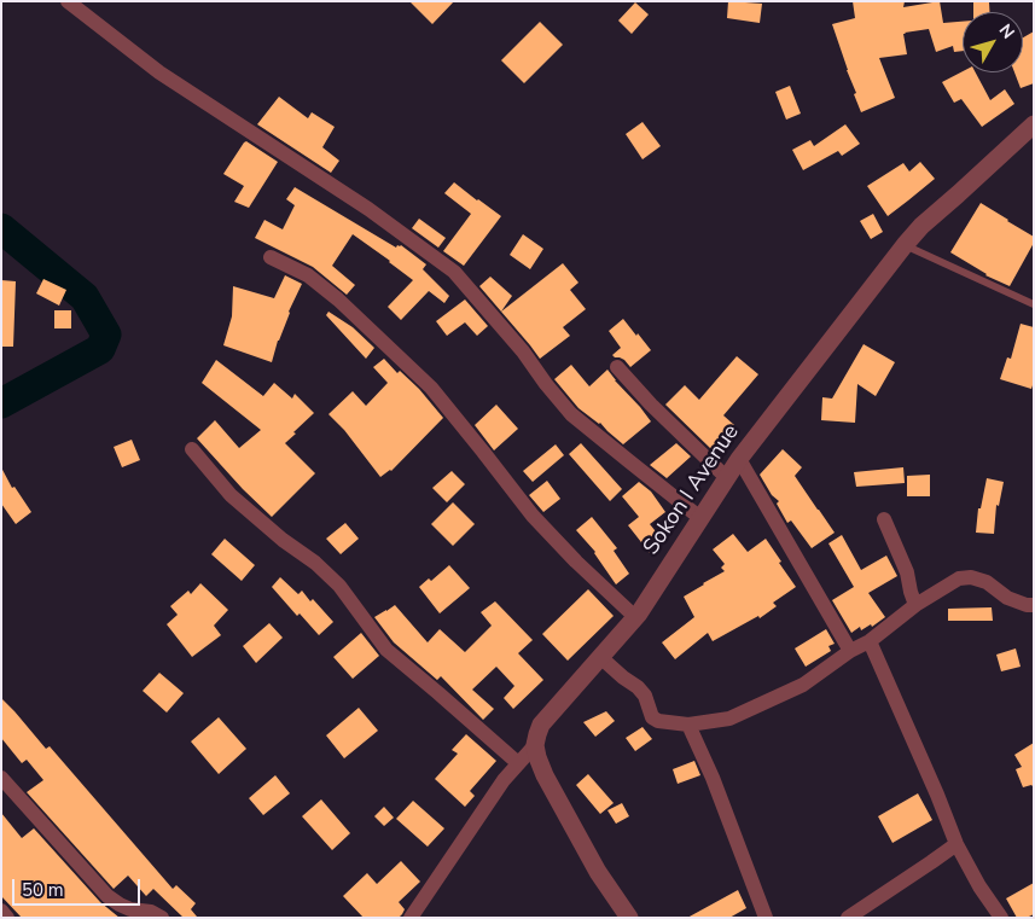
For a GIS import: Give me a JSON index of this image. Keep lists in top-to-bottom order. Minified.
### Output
{"streets":{"street":["Sokon I Avenue"]},"scale_bar":"50 m","north":"top right"}
